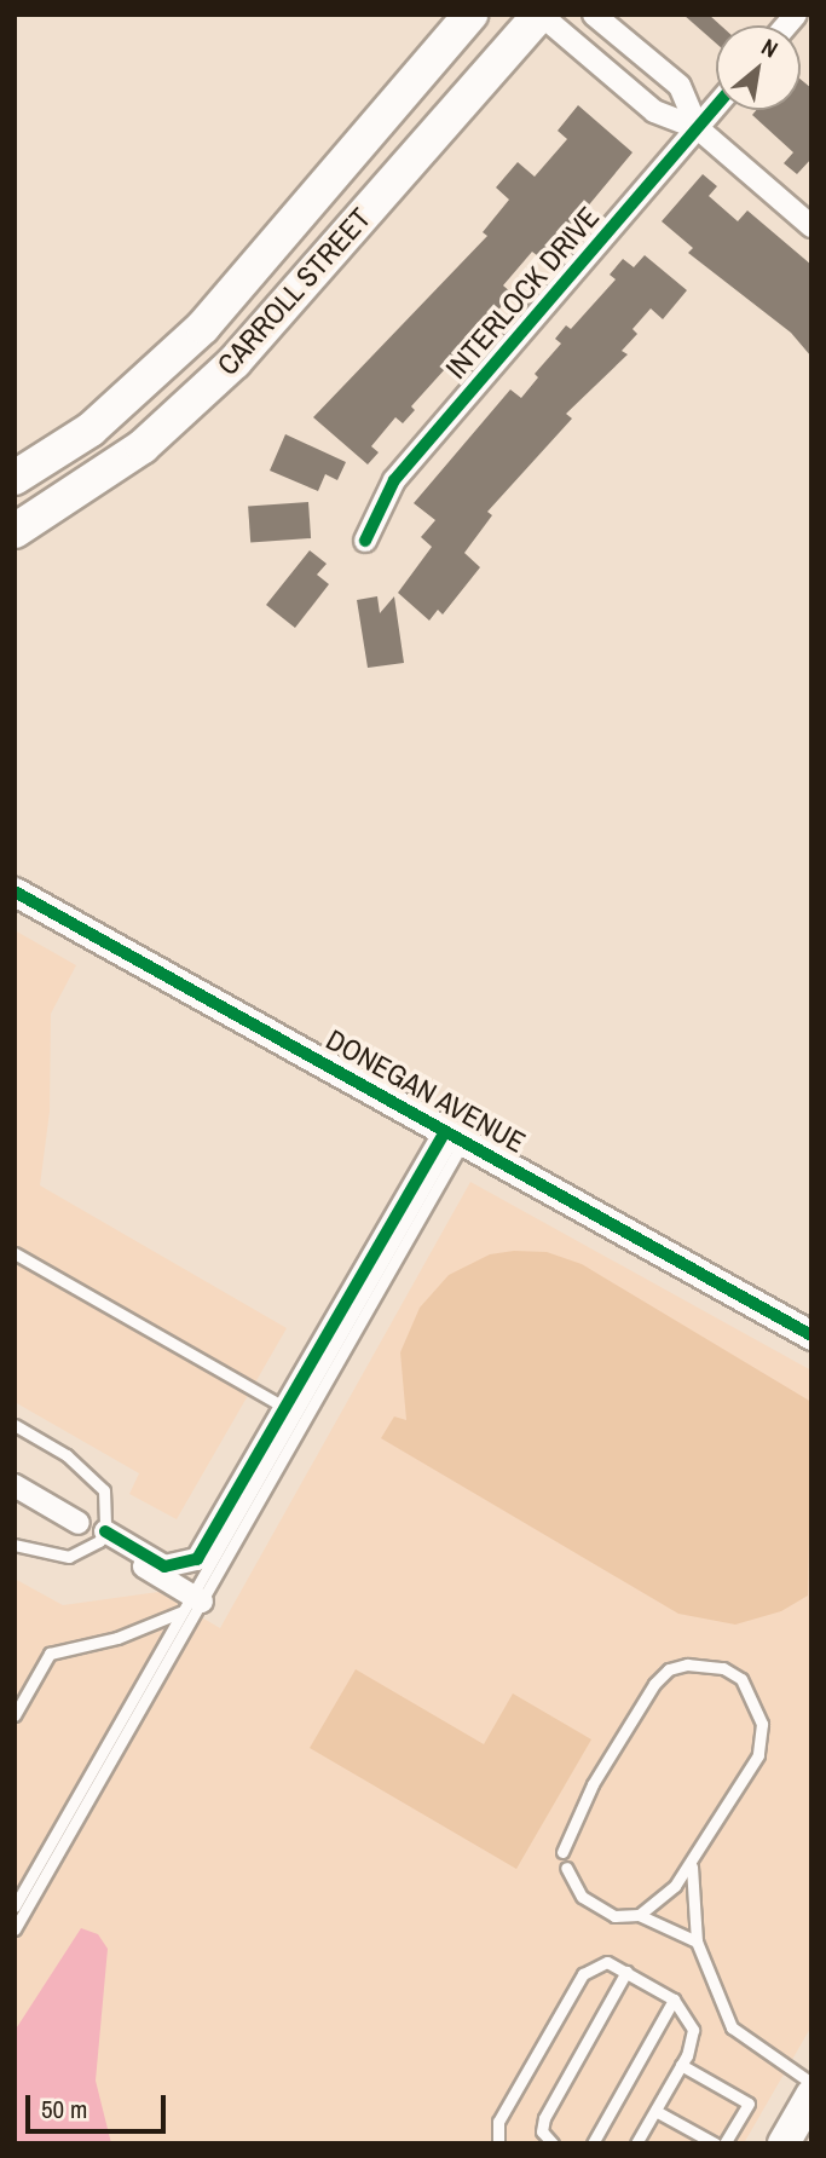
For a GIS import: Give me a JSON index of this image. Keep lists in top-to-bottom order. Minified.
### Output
{"streets":{"main road":["CARROLL STREET"],"street":["INTERLOCK DRIVE","DONEGAN AVENUE"]},"scale_bar":"50 m","north":"top right"}
